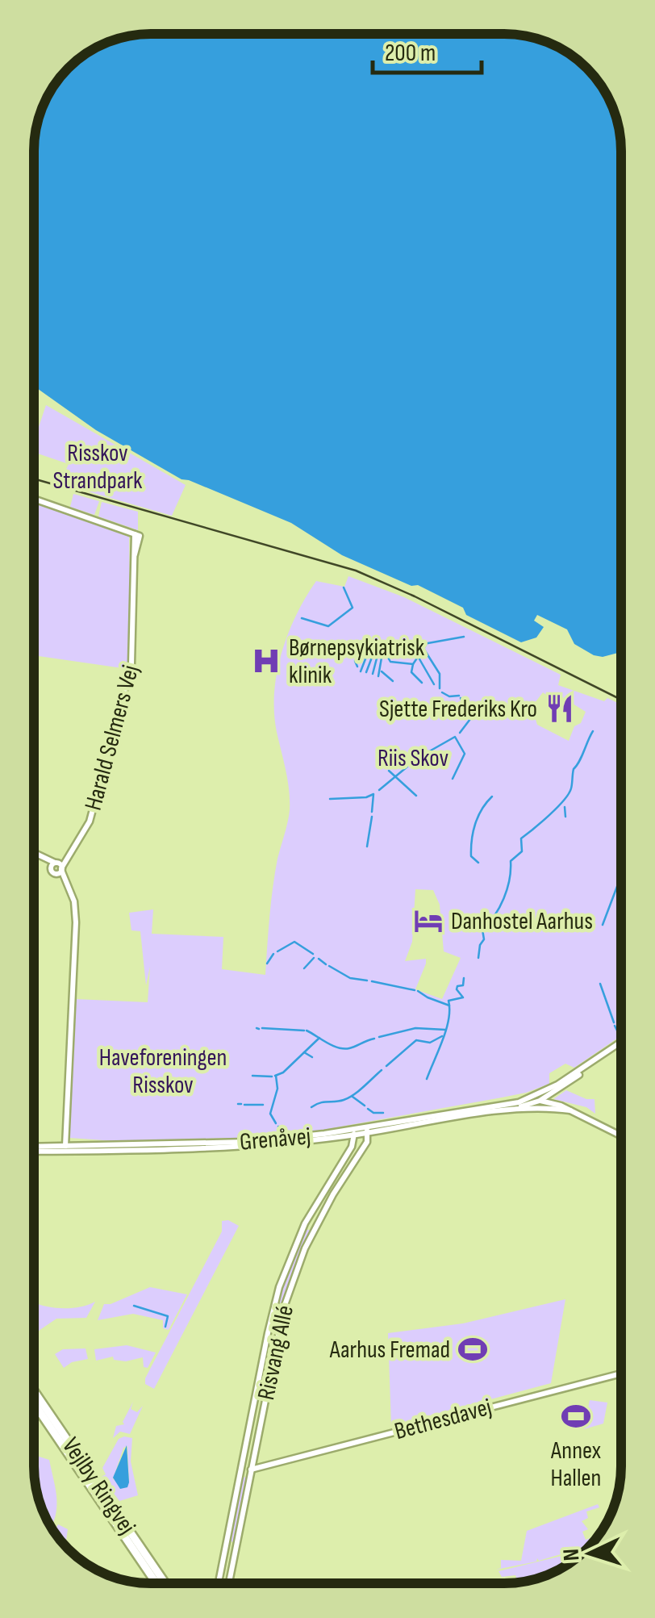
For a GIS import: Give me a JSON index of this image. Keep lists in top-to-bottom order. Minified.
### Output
{"streets":{"main road":["Vejlby Ringvej"],"street":["Harald Selmers Vej","Grenåvej","Risvang Allé","Bethesdavej"]},"crossings":[["Grenåvej","Risvang Allé"],["Risvang Allé","Bethesdavej"]],"parks":["Risskov Strandpark","Riis Skov","Haveforeningen Risskov"],"places":{"hospital":["Børnepsykiatrisk klinik"],"restaurant":["Sjette Frederiks Kro"],"hotel":["Danhostel Aarhus"],"sports":["Aarhus Fremad","Annex Hallen"]},"scale_bar":"200 m","north":"left"}
